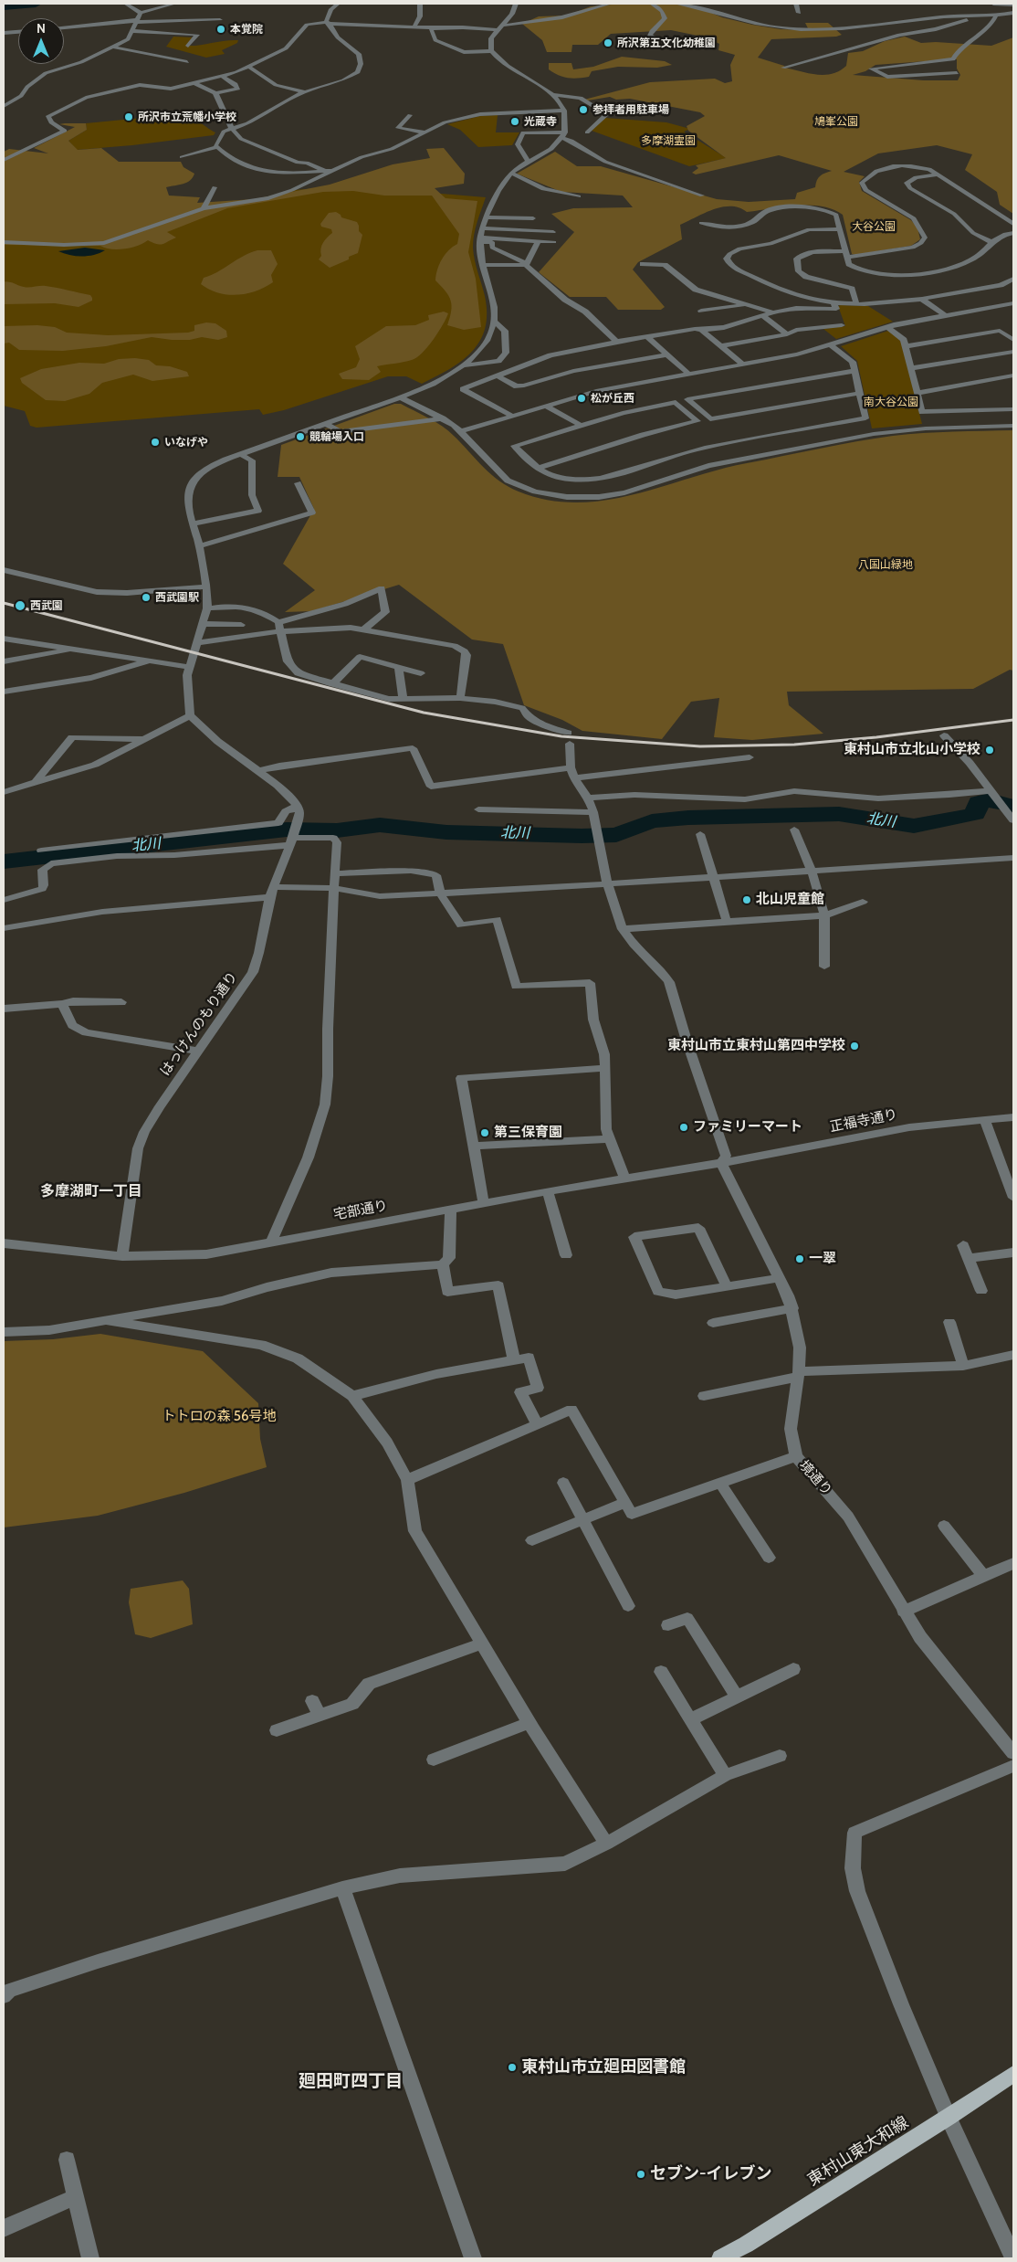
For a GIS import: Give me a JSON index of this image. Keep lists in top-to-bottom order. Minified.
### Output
{"streets":{"main road":["東村山東大和線"],"street":["はっけんのもり通り","正福寺通り","宅部通り","境通り"]},"crossings":[["はっけんのもり通り","宅部通り"],["正福寺通り","宅部通り"],["正福寺通り","境通り"],["宅部通り","境通り"]],"districts":["多摩湖町一丁目","廻田町四丁目"],"water":["北川"],"parks":["鳩峯公園","多摩湖霊園","大谷公園","南大谷公園","八国山緑地","トトロの森 56号地"],"places":["本覚院","所沢第五文化幼稚園","参拝者用駐車場","所沢市立荒幡小学校","光蔵寺","松が丘西","競輪場入口","いなげや","西武園駅","西武園","東村山市立北山小学校","北山児童館","東村山市立東村山第四中学校","ファミリーマート","第三保育園","一翠","東村山市立廻田図書館","セブン-イレブン"],"north":"top"}
